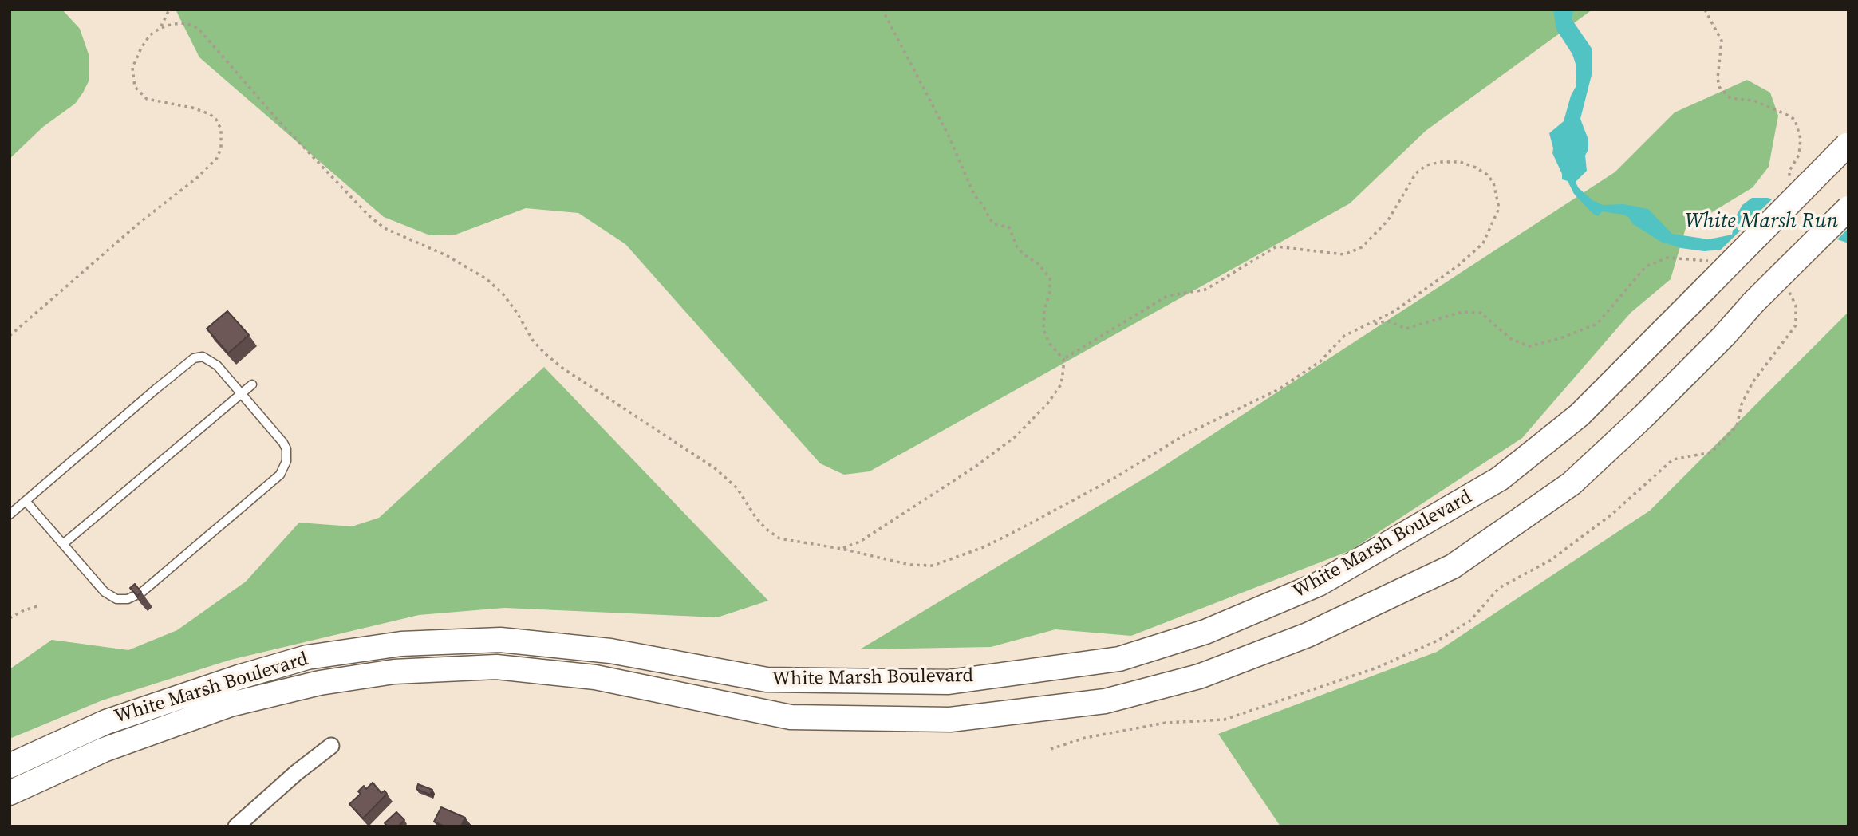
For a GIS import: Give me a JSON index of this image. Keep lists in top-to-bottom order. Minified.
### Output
{"streets":{"main road":["White Marsh Boulevard"]},"water":["White Marsh Run"]}
